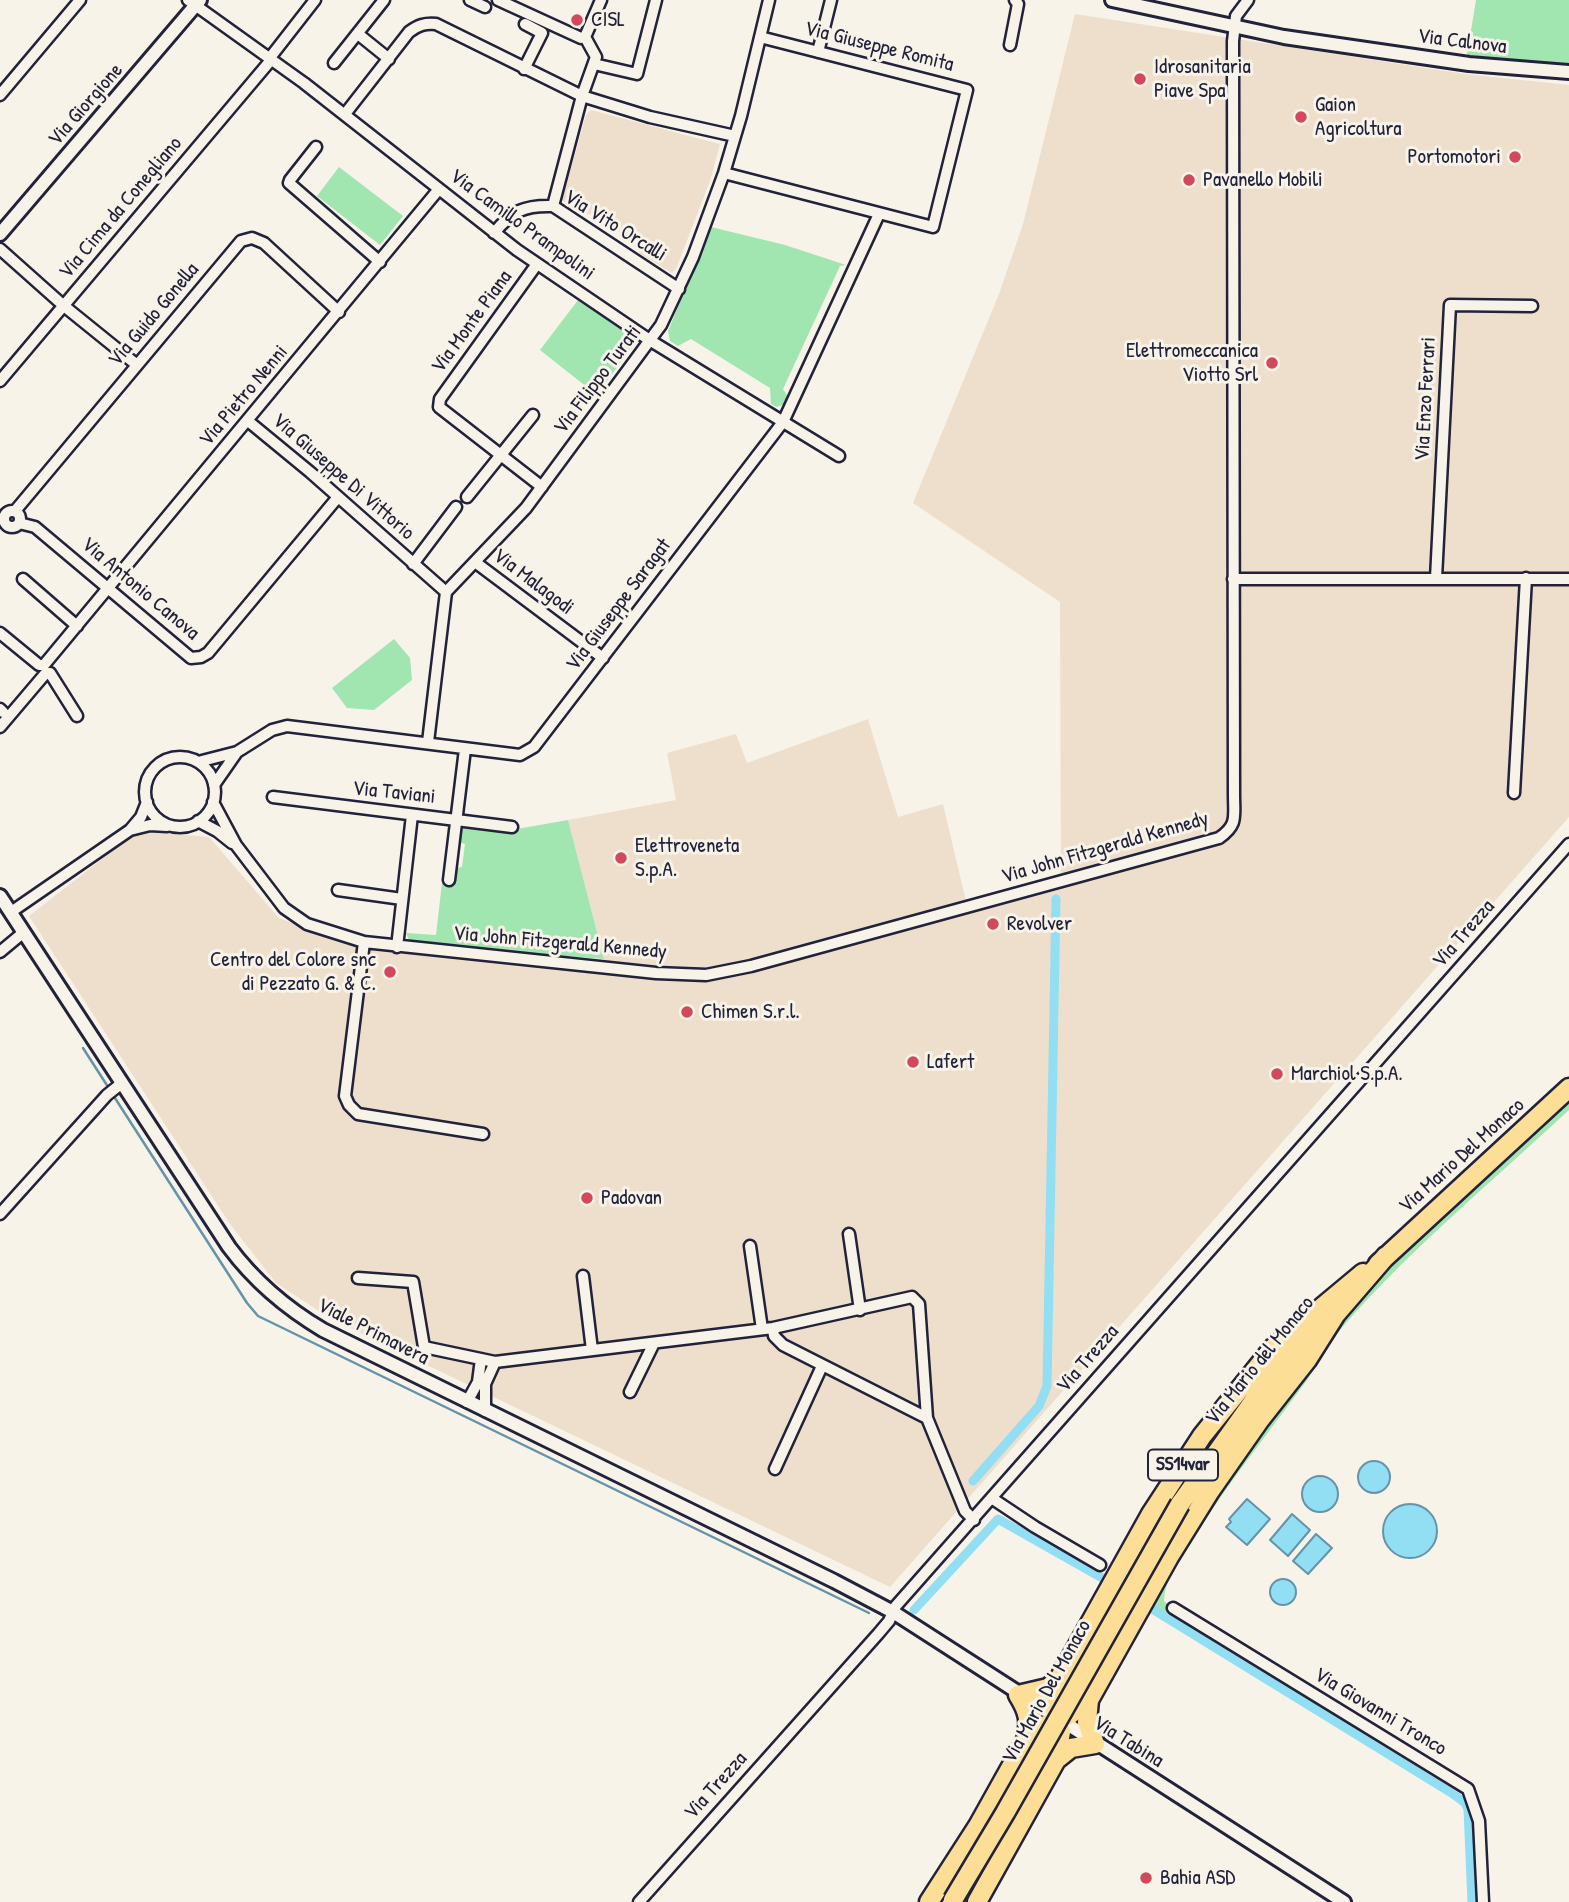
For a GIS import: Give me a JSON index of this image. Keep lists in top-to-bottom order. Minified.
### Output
{"streets":{"highway":["Via Mario Del Monaco","Via Mario del Monaco","SS14var"],"main road":["Via Calnova","Via Giorgione","Viale Primavera","Via Tabina"],"street":["Via Giuseppe Romita","Via Cima da Conegliano","Via Camillo Prampolini","Via Vito Orcalli","Via Guido Gonella","Via Monte Piana","Via Filippo Turati","Via Pietro Nenni","Via Enzo Ferrari","Via Giuseppe Di Vittorio","Via Malagodi","Via Antonio Canova","Via Giuseppe Saragat","Via Taviani","Via John Fitzgerald Kennedy","Via Trezza","Via Giovanni Tronco"]},"crossings":[["Via Calnova","Via John Fitzgerald Kennedy"],["Via Giuseppe Romita","Via Filippo Turati"],["Via Giuseppe Romita","Via Giuseppe Saragat"],["Via Giorgione","Via Camillo Prampolini"],["Via Cima da Conegliano","Via Camillo Prampolini"],["Via Camillo Prampolini","Via Vito Orcalli"],["Via Camillo Prampolini","Via Monte Piana"],["Via Camillo Prampolini","Via Filippo Turati"],["Via Camillo Prampolini","Via Pietro Nenni"],["Via Camillo Prampolini","Via Giuseppe Saragat"],["Via Vito Orcalli","Via Filippo Turati"],["Via Guido Gonella","Via Pietro Nenni"],["Via Monte Piana","Via Filippo Turati"],["Via Filippo Turati","Via Giuseppe Di Vittorio"],["Via Filippo Turati","Via Malagodi"],["Via Pietro Nenni","Via Giuseppe Di Vittorio"],["Via Pietro Nenni","Via Antonio Canova"],["Via Giuseppe Di Vittorio","Via Antonio Canova"],["Via Malagodi","Via Giuseppe Saragat"],["Via Giuseppe Saragat","Via John Fitzgerald Kennedy"],["Via Trezza","Viale Primavera"],["Via Trezza","Via Tabina"],["Via Mario Del Monaco","Via Mario del Monaco"],["Via Mario Del Monaco","SS14var"],["Viale Primavera","Via Tabina"],["Via Mario del Monaco","SS14var"],["SS14var","Via Tabina"]],"places":["CISL","Idrosanitaria Piave Spa","Gaion Agricoltura","Portomotori","Pavanello Mobili","Elettromeccanica Viotto Srl","Elettroveneta S.p.A.","Revolver","Centro del Colore snc di Pezzato G. & C.","Chimen S.r.l.","Lafert","Marchiol S.p.A.","Padovan","Bahia ASD"]}
